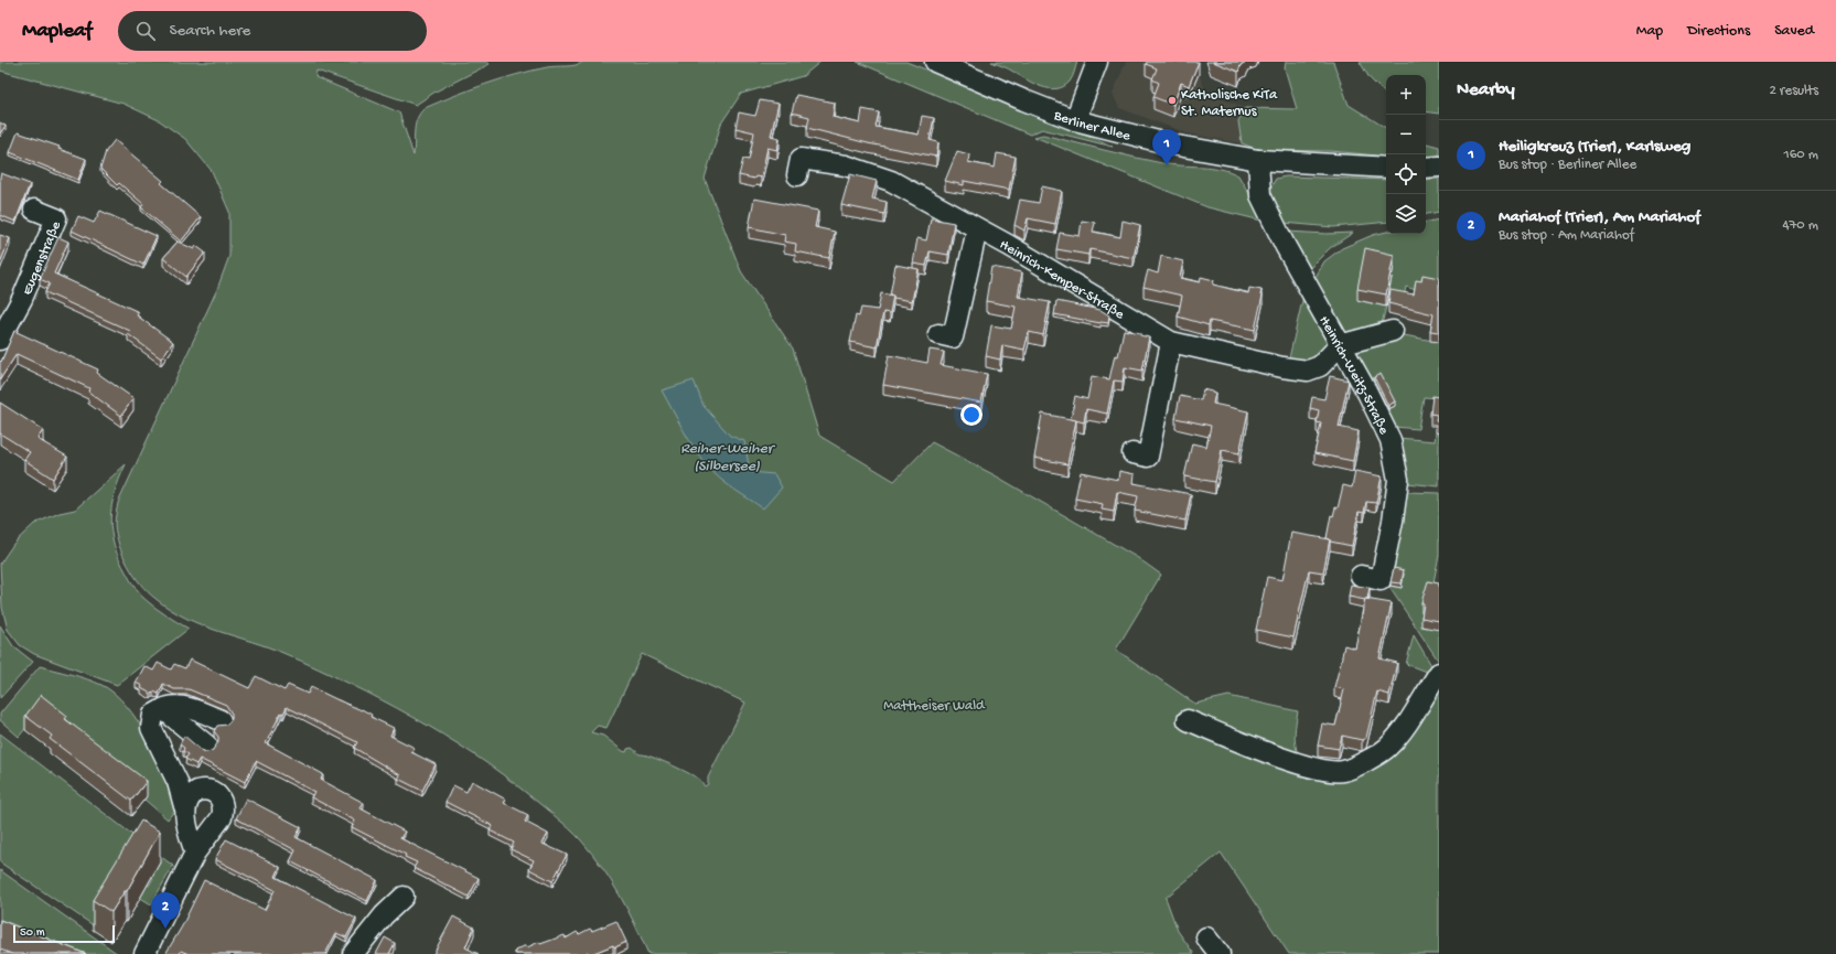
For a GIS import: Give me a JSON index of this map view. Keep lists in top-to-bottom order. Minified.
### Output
{"streets":{"street":["Berliner Allee","Eugenstraße","Heinrich-Kemper-Straße","Heinrich-Weitz-Straße"]},"crossings":[["Berliner Allee","Heinrich-Weitz-Straße"],["Heinrich-Kemper-Straße","Heinrich-Weitz-Straße"]],"water":["Reiher-Weiher (Silbersee)"],"parks":["Mattheiser Wald"],"places":["Katholische KiTa St. Maternus"],"scale_bar":"50 m","page":{"header":"Mapleaf","search":"Search here","nav":["Map","Directions","Saved"],"heading":["Nearby","2 results"],"map_buttons":["+","−"],"list":[{"mark":"1","name":"Heiligkreuz (Trier), Karlsweg","note":"Bus stop · Berliner Allee","value":"160 m"},{"mark":"2","name":"Mariahof (Trier), Am Mariahof","note":"Bus stop · Am Mariahof","value":"470 m"}],"pins":["1","2"],"scale":"50 m"}}
